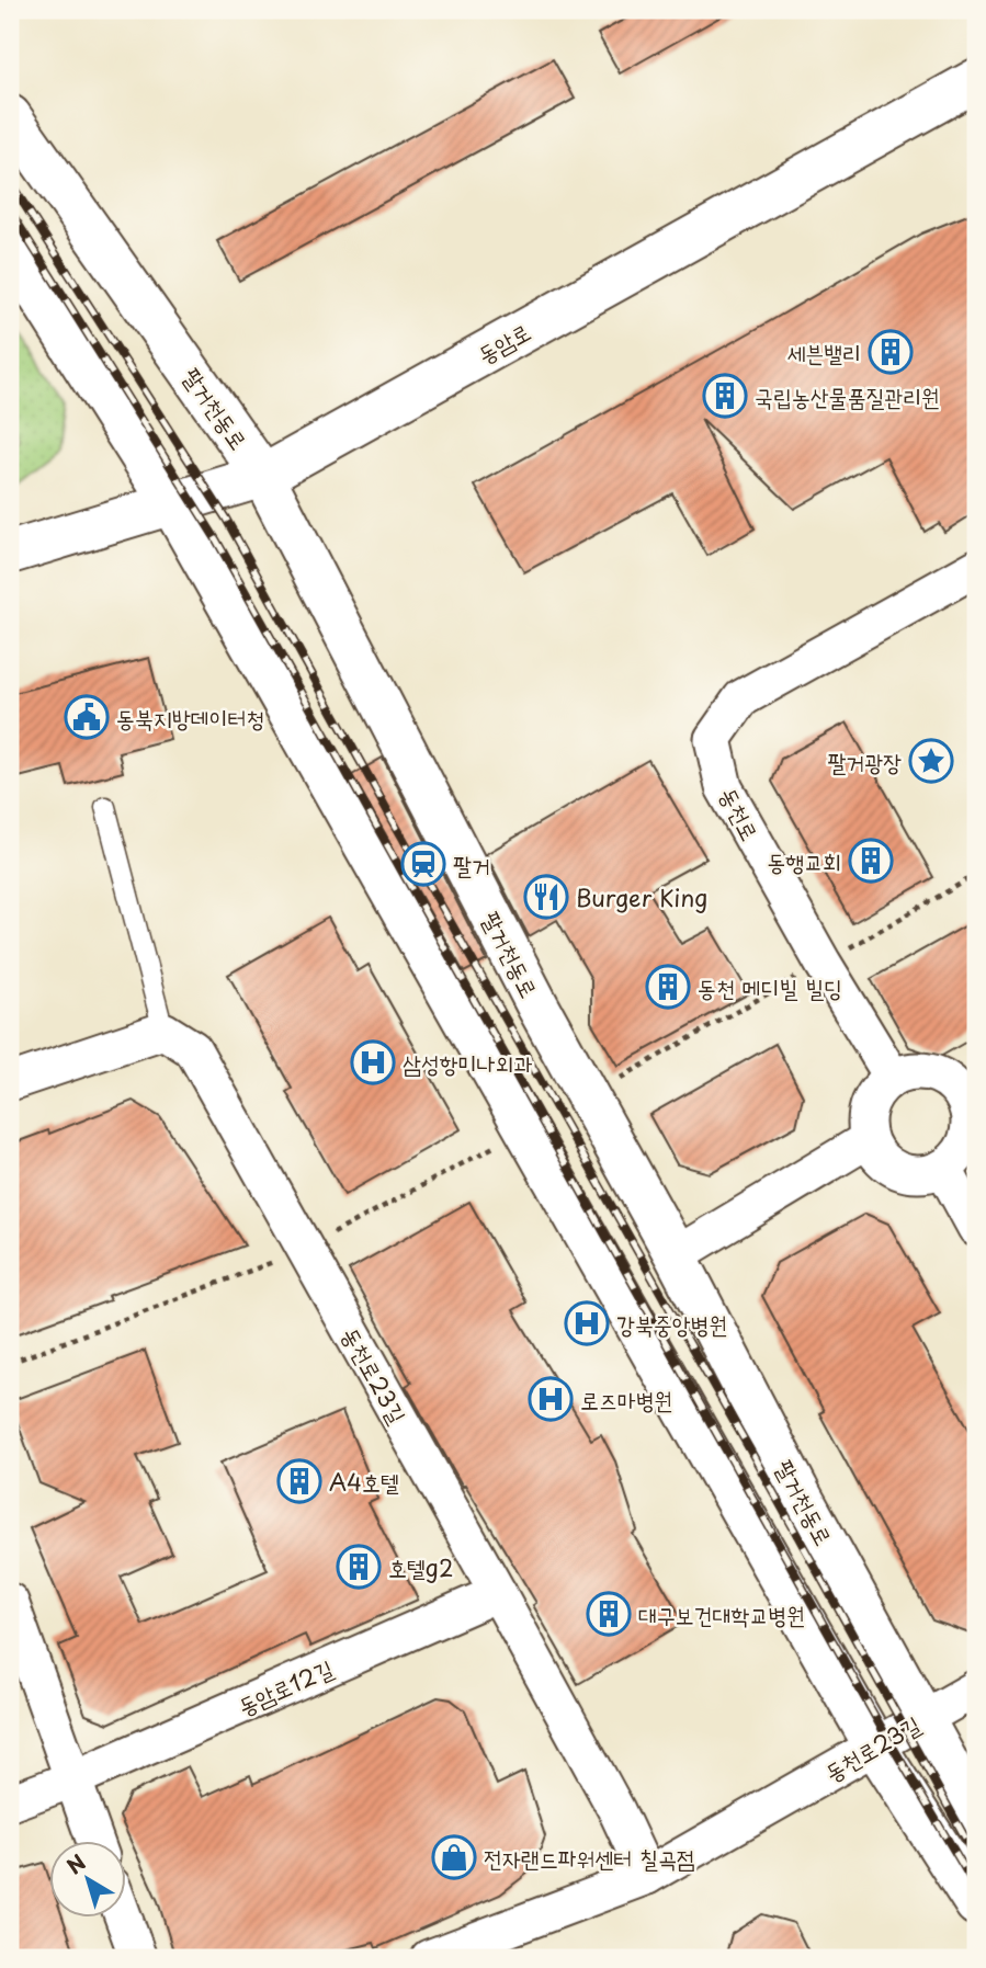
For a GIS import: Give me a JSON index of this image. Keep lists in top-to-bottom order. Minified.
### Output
{"streets":{"main road":["동암로","팔거천동로"],"street":["동천로","동천로23길","동암로12길"]},"crossings":[["동암로","팔거천동로"],["팔거천동로","동천로23길"],["동천로23길","동암로12길"]],"places":{"building":["세븐밸리","국립농산물품질관리원","동행교회","동천 메디빌 빌딩","A4호텔","호텔g2","대구보건대학교병원"],"public building":["동북지방데이터청"],"place":["팔거광장"],"station":["팔거"],"restaurant":["Burger King"],"hospital":["삼성항미나외과","강북중앙병원","로즈마병원"],"shop":["전자랜드파워센터 칠곡점"]},"north":"top left"}
